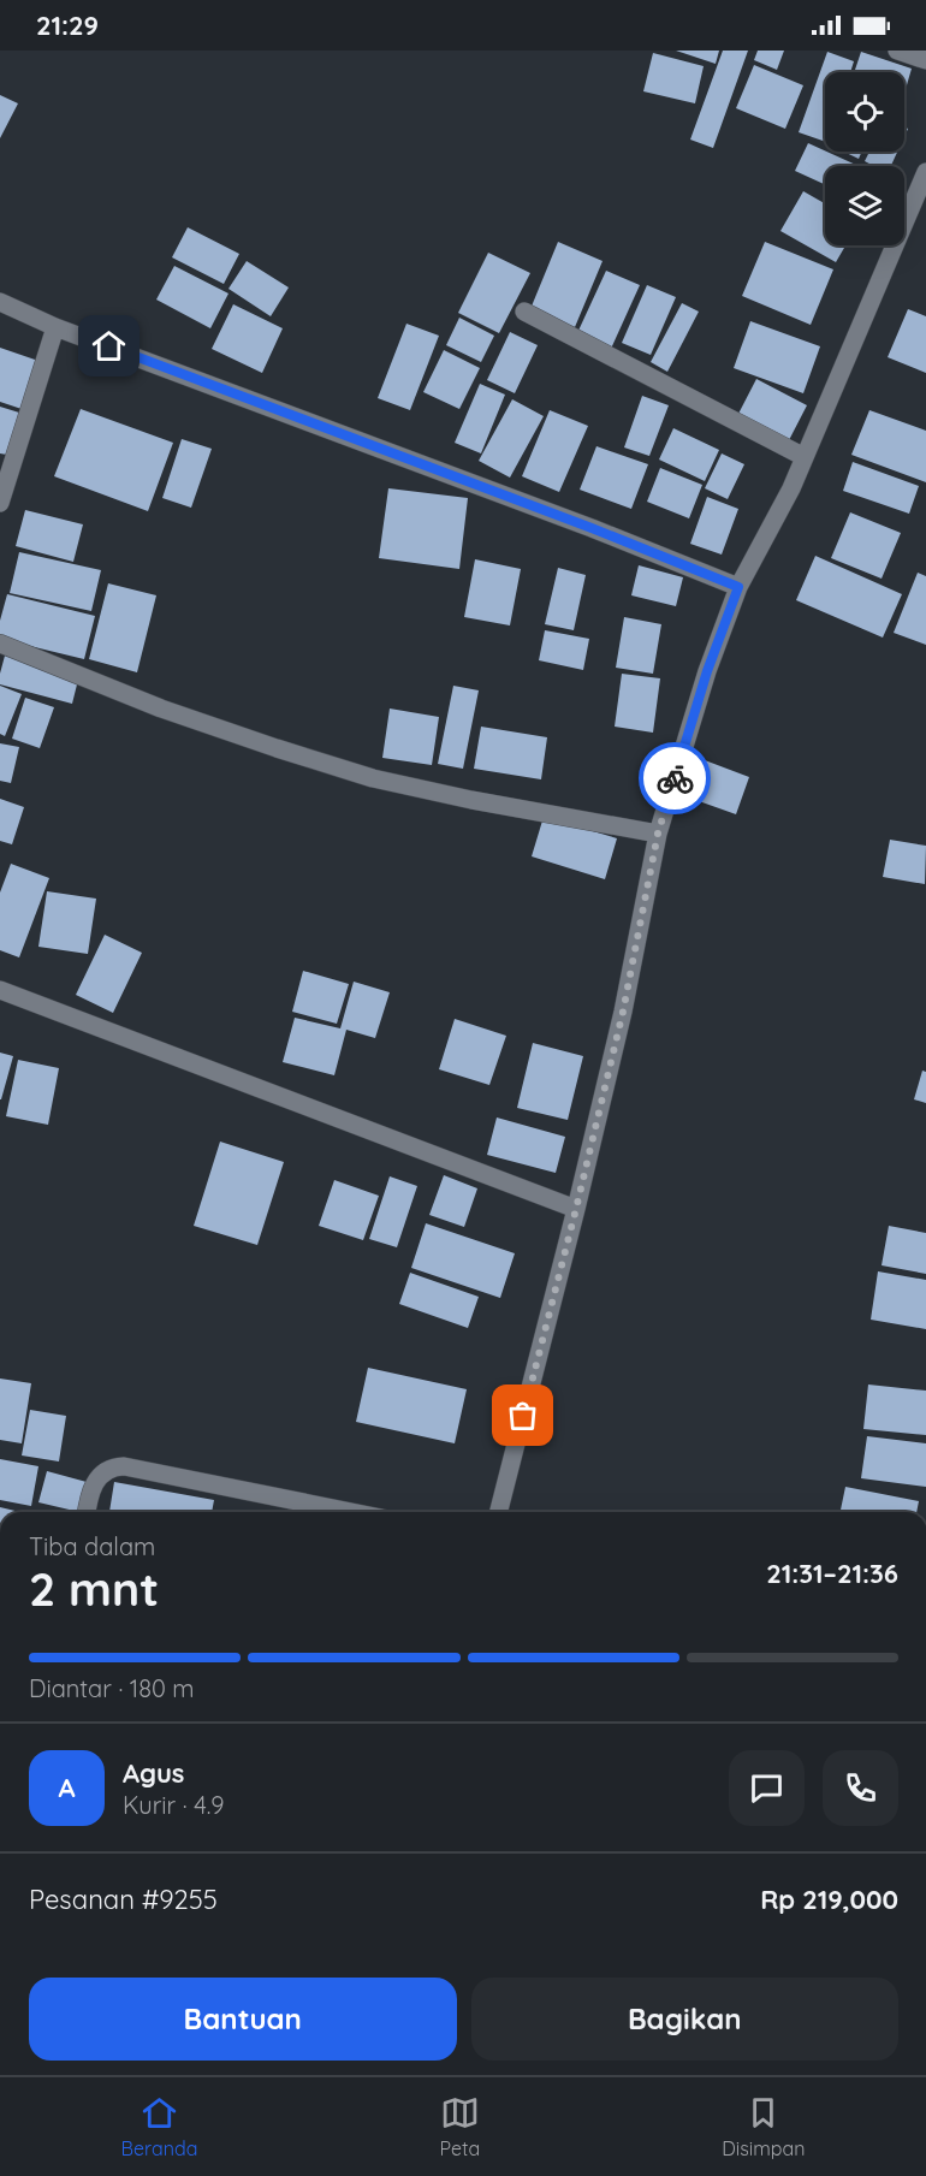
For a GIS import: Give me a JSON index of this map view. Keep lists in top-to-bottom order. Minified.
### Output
{"page":{"status":"21:29","heading":["2 mnt","Tiba dalam","21:31–21:36"],"panel":["Agus","Kurir · 4.9","Pesanan #9255","Rp 219,000"],"bar":"Diantar · 180 m","round":"A","buttons":["Bantuan","Bagikan"],"tabs":["Beranda","Peta","Disimpan"]}}
